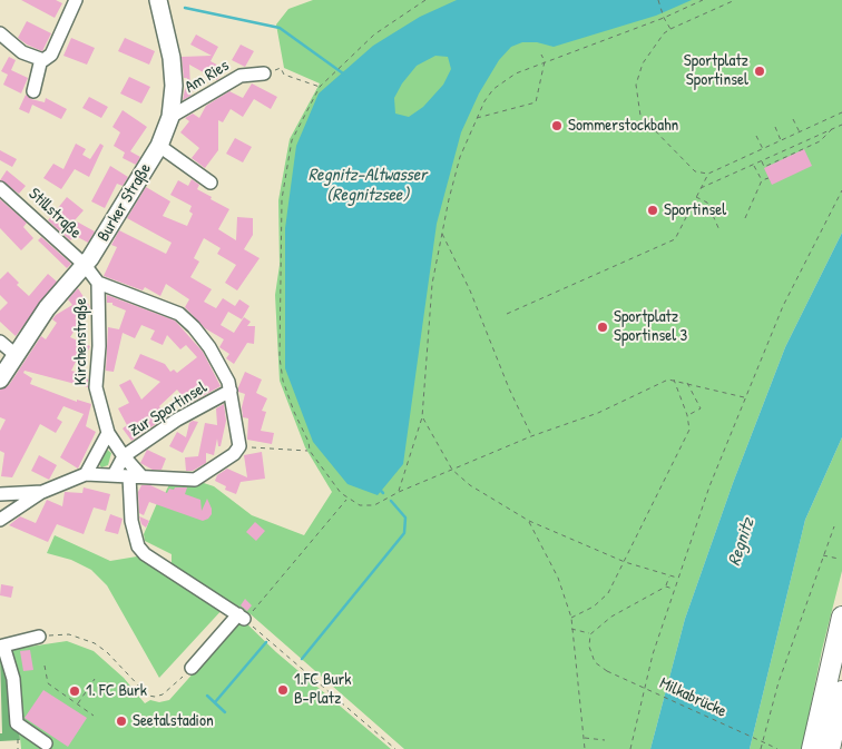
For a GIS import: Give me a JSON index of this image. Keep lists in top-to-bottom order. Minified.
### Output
{"streets":{"main road":["Burker Straße"],"street":["Am Ries","Stillstraße","Kirchenstraße","Zur Sportinsel"],"path":["Milkabrücke"]},"crossings":[["Am Ries","Burker Straße"],["Burker Straße","Stillstraße"],["Kirchenstraße","Zur Sportinsel"]],"water":["Regnitz-Altwasser (Regnitzsee)","Regnitz"],"places":["Sportplatz Sportinsel","Sommerstockbahn","Sportinsel","Sportplatz Sportinsel 3","1.FC Burk B-Platz","1. FC Burk","Seetalstadion"]}
